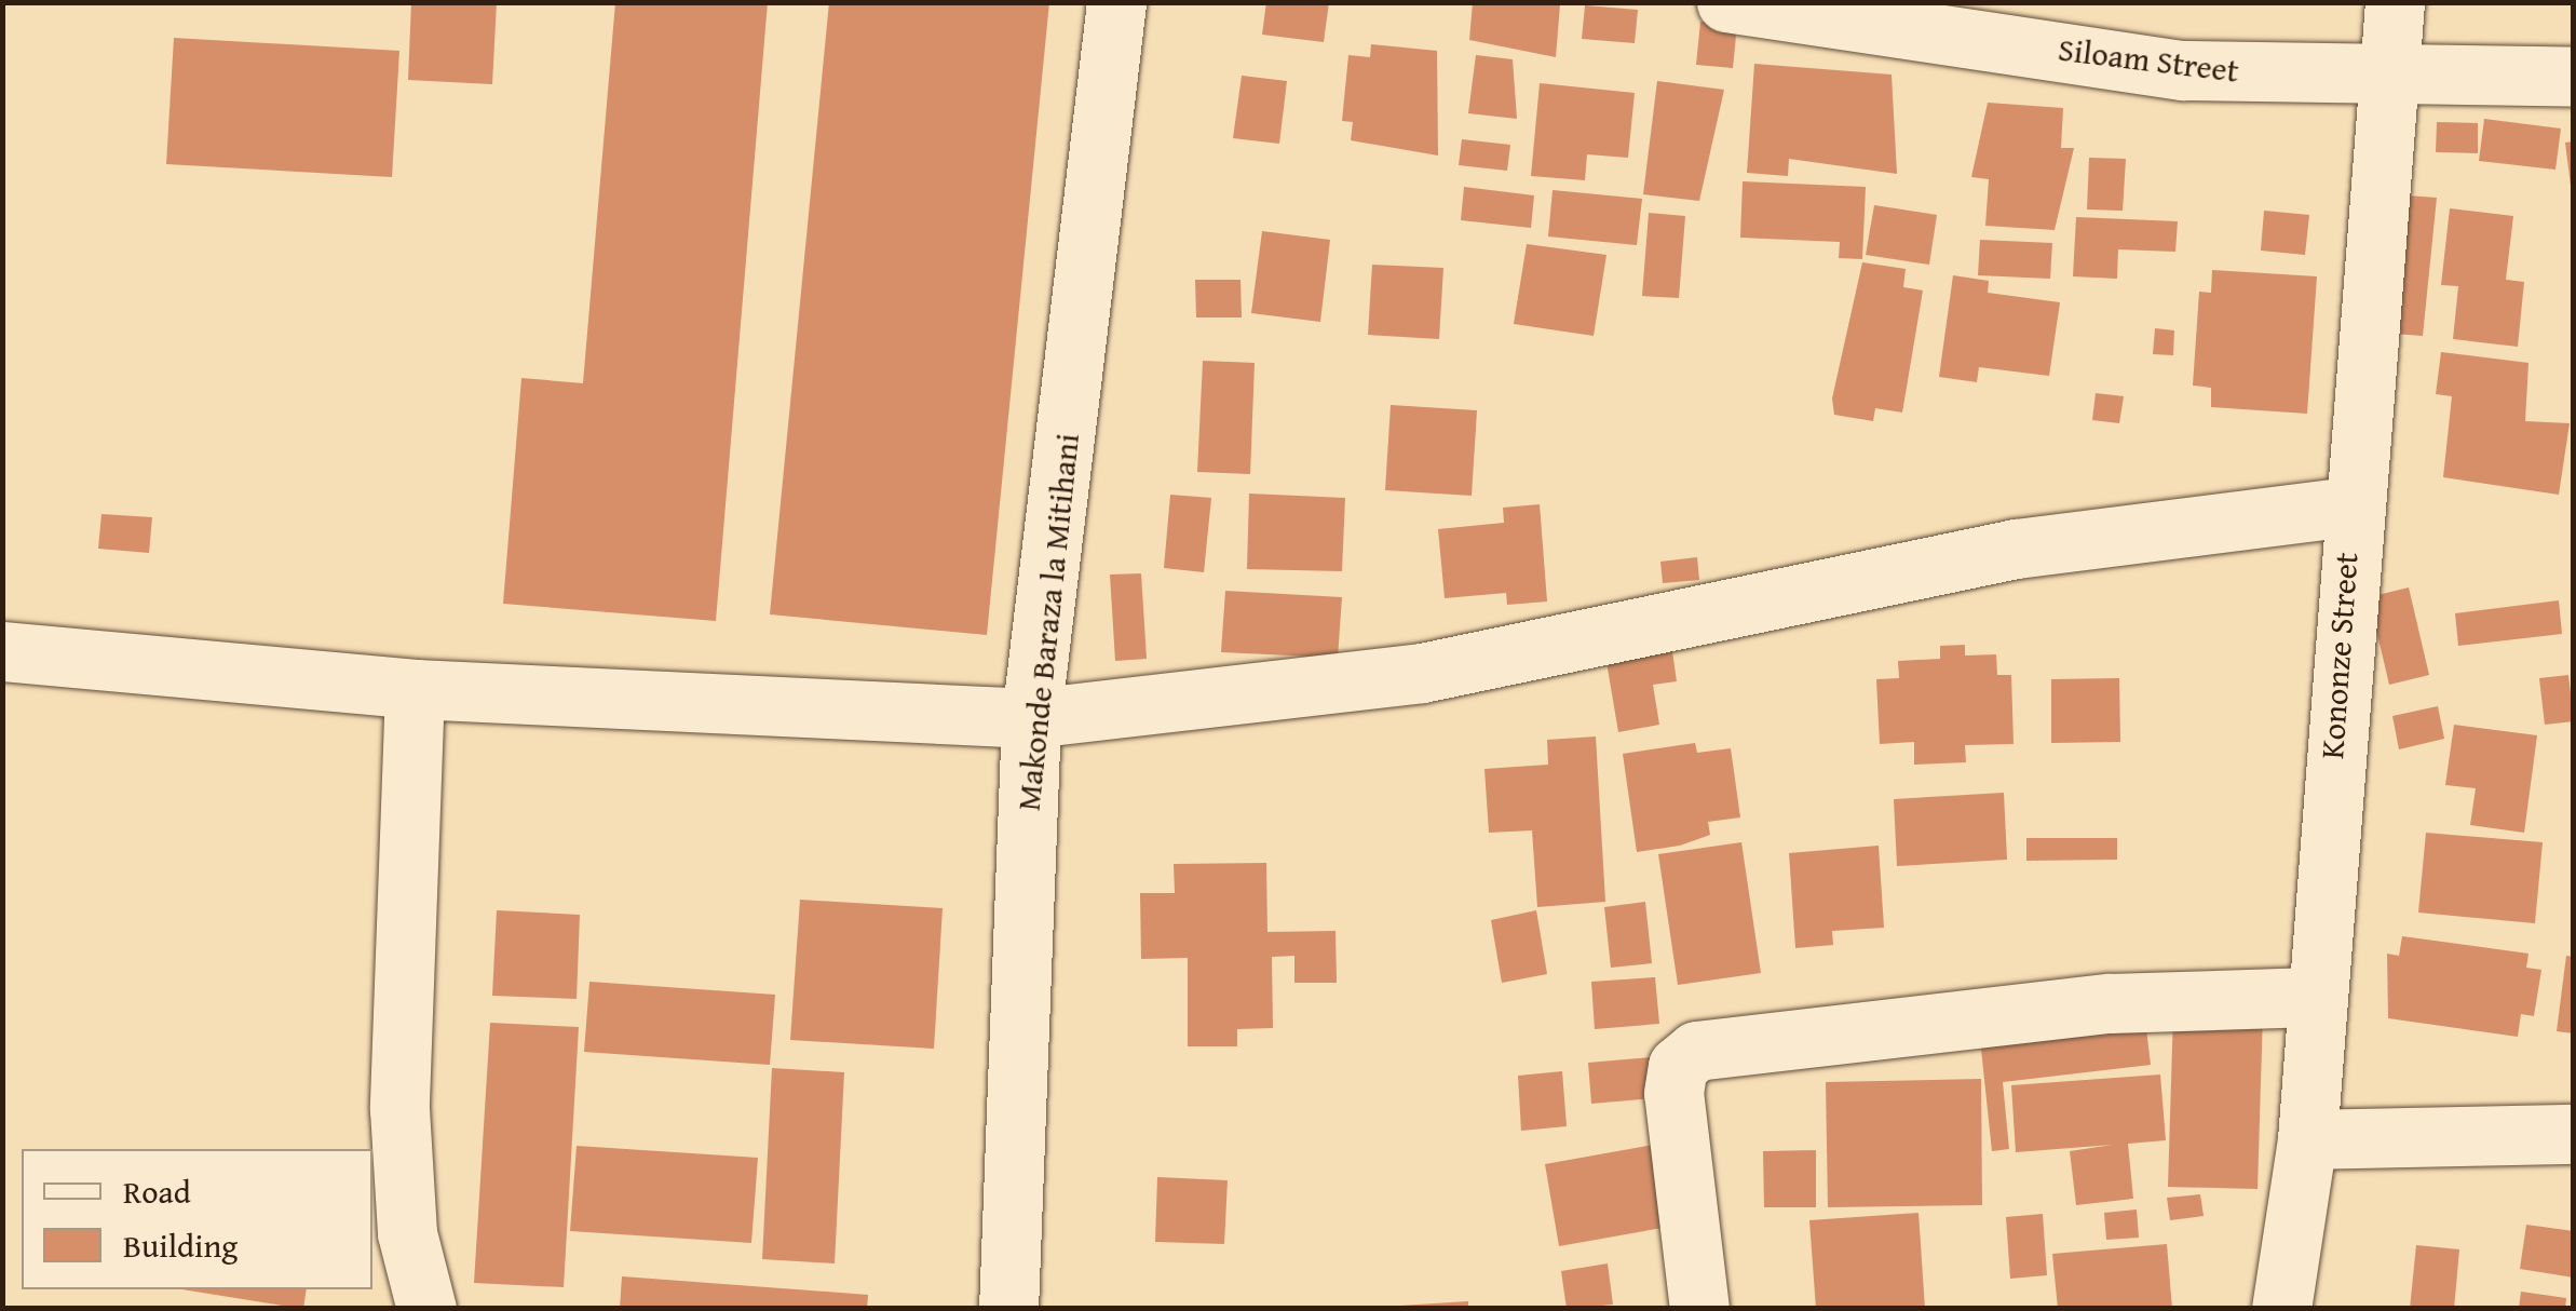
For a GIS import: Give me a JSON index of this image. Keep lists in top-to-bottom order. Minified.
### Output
{"streets":{"street":["Siloam Street","Makonde Baraza la Mitihani","Kononze Street"]},"crossings":[["Siloam Street","Kononze Street"]],"legend":["Road","Building"]}
